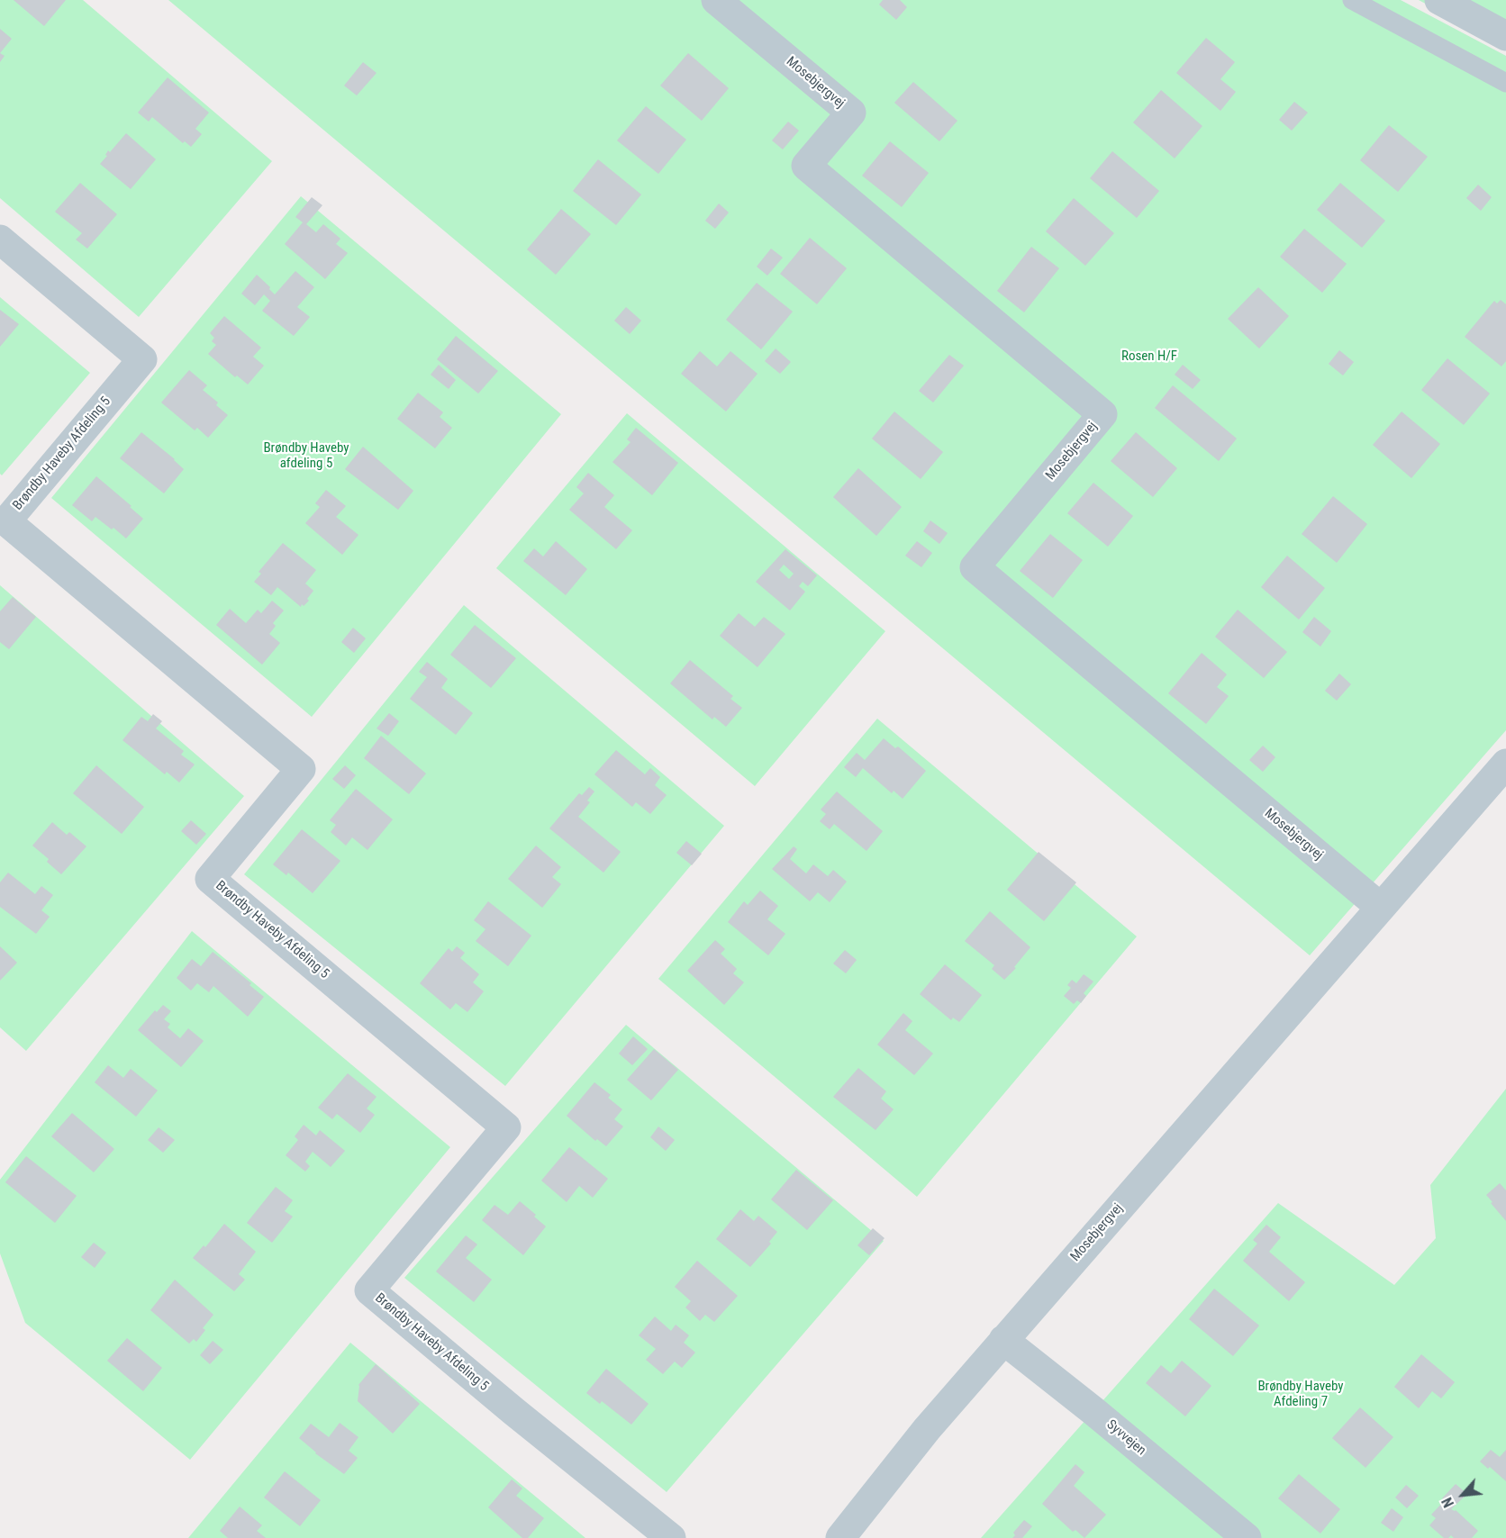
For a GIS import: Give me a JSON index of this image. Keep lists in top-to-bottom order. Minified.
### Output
{"streets":{"street":["Mosebjergvej","Brøndby Haveby Afdeling 5","Syvvejen"]},"crossings":[["Mosebjergvej","Syvvejen"]],"parks":["Rosen H/F","Brøndby Haveby afdeling 5","Brøndby Haveby Afdeling 7"],"north":"bottom left"}
